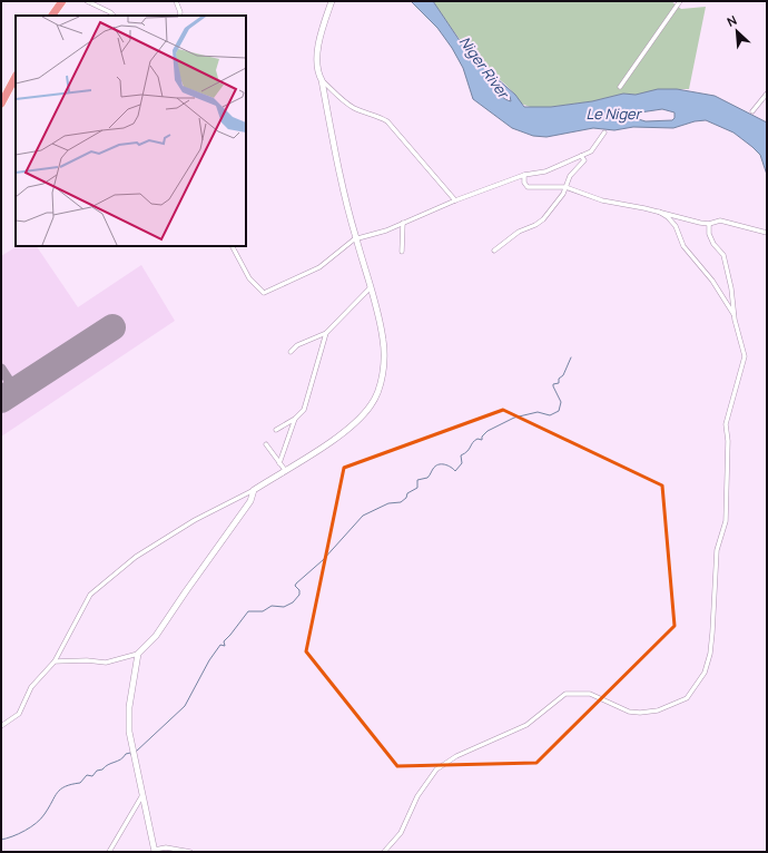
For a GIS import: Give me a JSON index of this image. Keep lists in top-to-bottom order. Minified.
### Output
{"water":["Niger River","Le Niger"],"north":"top left"}
